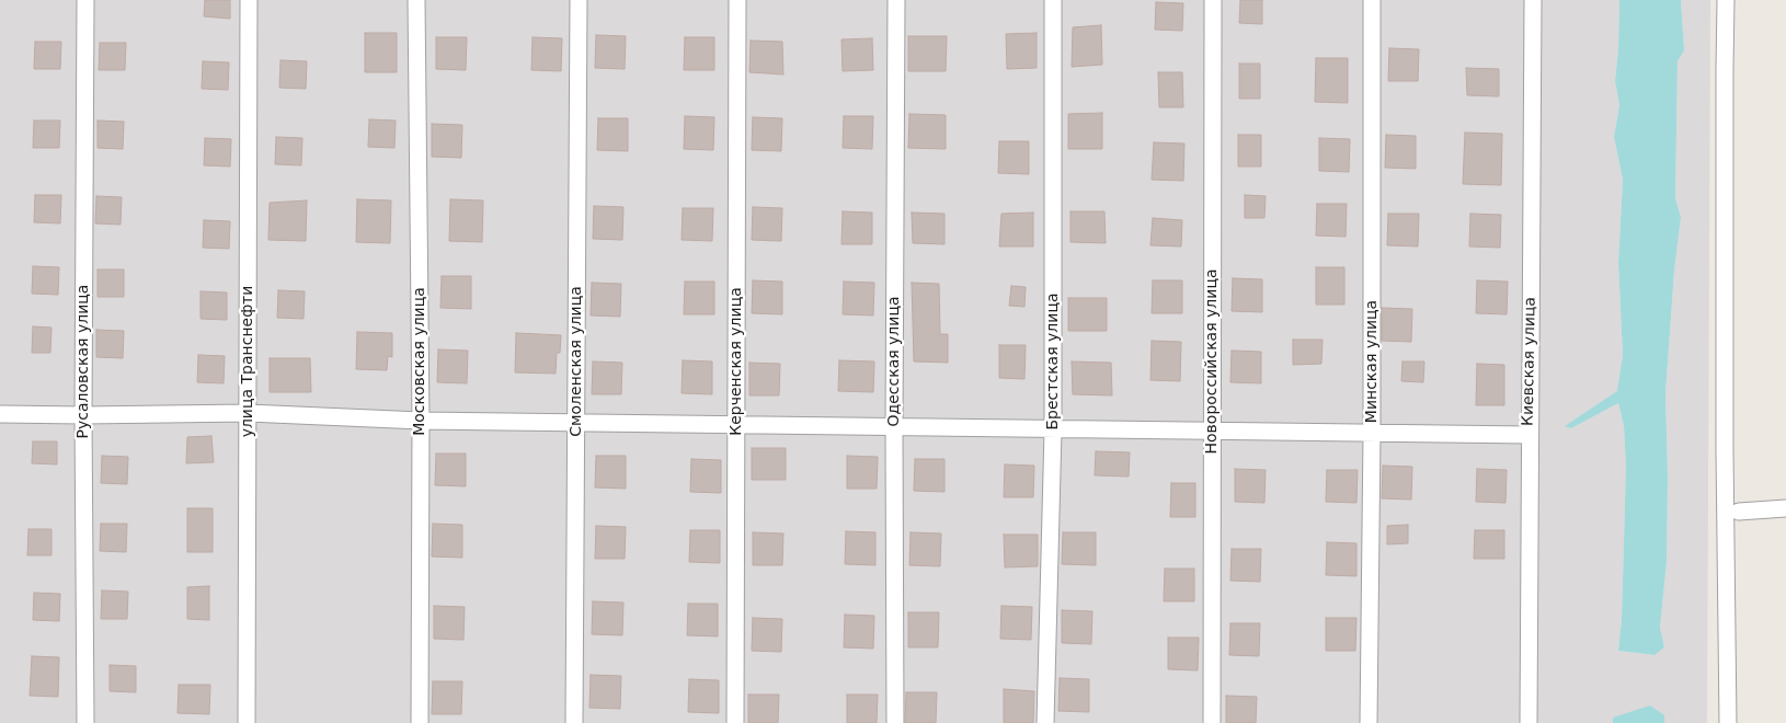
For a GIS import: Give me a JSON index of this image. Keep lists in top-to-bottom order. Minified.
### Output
{"streets":{"street":["Русаловская улица","улица Транснефти","Московская улица","Смоленская улица","Керченская улица","Одесская улица","Брестская улица","Новороссийская улица","Минская улица","Киевская улица"]}}
